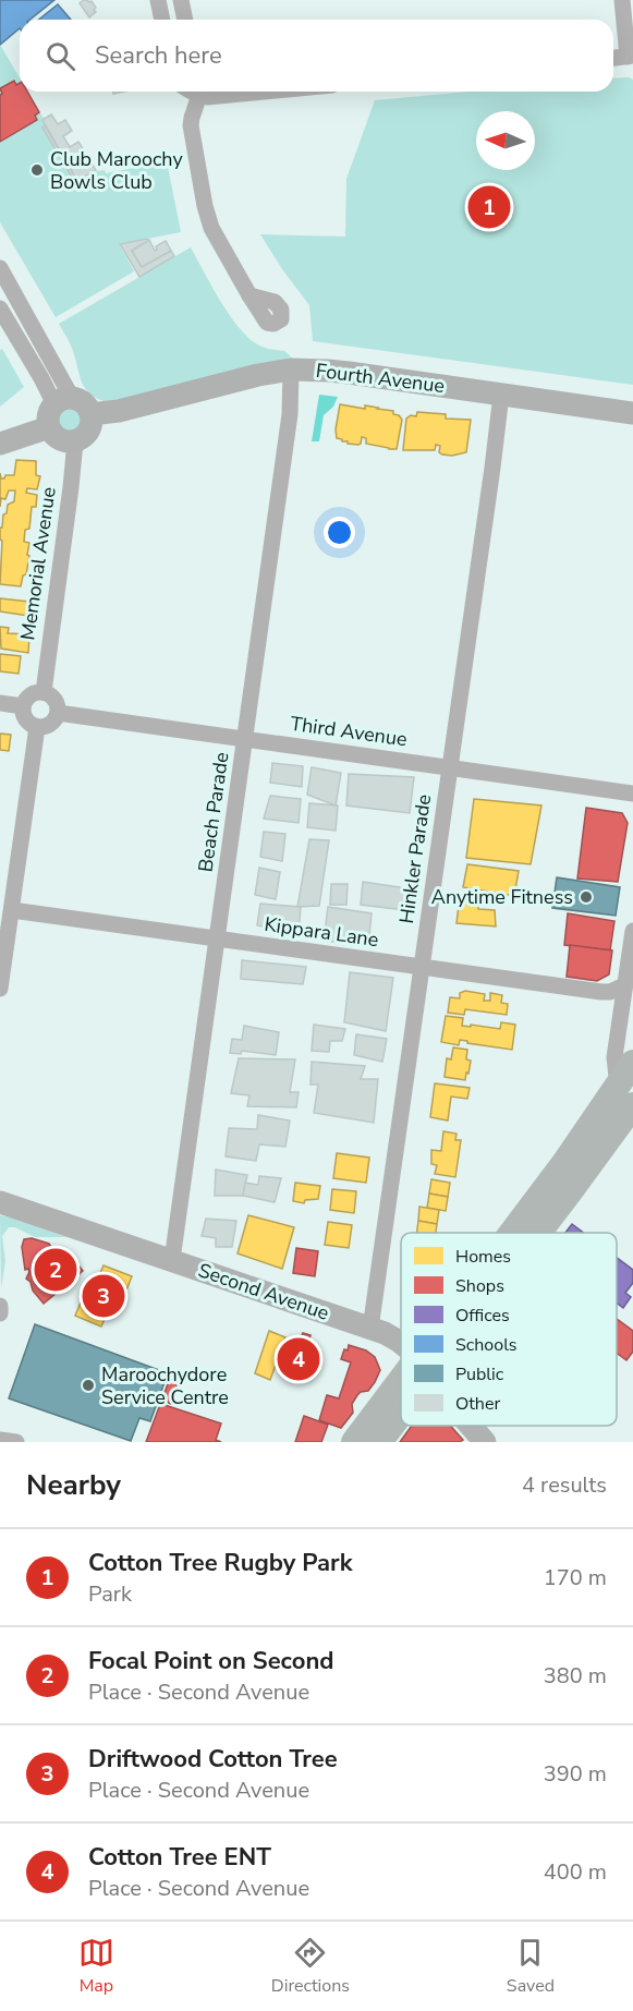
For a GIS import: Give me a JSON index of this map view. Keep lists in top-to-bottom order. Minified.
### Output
{"streets":{"street":["Fourth Avenue","Memorial Avenue","Third Avenue","Beach Parade","Hinkler Parade","Kippara Lane","Second Avenue"]},"crossings":[["Fourth Avenue","Memorial Avenue"],["Fourth Avenue","Beach Parade"],["Fourth Avenue","Hinkler Parade"],["Memorial Avenue","Third Avenue"],["Third Avenue","Beach Parade"],["Third Avenue","Hinkler Parade"],["Beach Parade","Kippara Lane"],["Beach Parade","Second Avenue"],["Hinkler Parade","Kippara Lane"],["Hinkler Parade","Second Avenue"]],"places":["Club Maroochy Bowls Club","Anytime Fitness","Maroochydore Service Centre"],"legend":["Homes","Shops","Offices","Schools","Public","Other"],"north":"left","page":{"search":"Search here","pins":["1","2","3","4"],"heading":["Nearby","4 results"],"list":[{"mark":"1","name":"Cotton Tree Rugby Park","note":"Park","value":"170 m"},{"mark":"2","name":"Focal Point on Second","note":"Place · Second Avenue","value":"380 m"},{"mark":"3","name":"Driftwood Cotton Tree","note":"Place · Second Avenue","value":"390 m"},{"mark":"4","name":"Cotton Tree ENT","note":"Place · Second Avenue","value":"400 m"}],"nav":["Map","Directions","Saved"]}}
